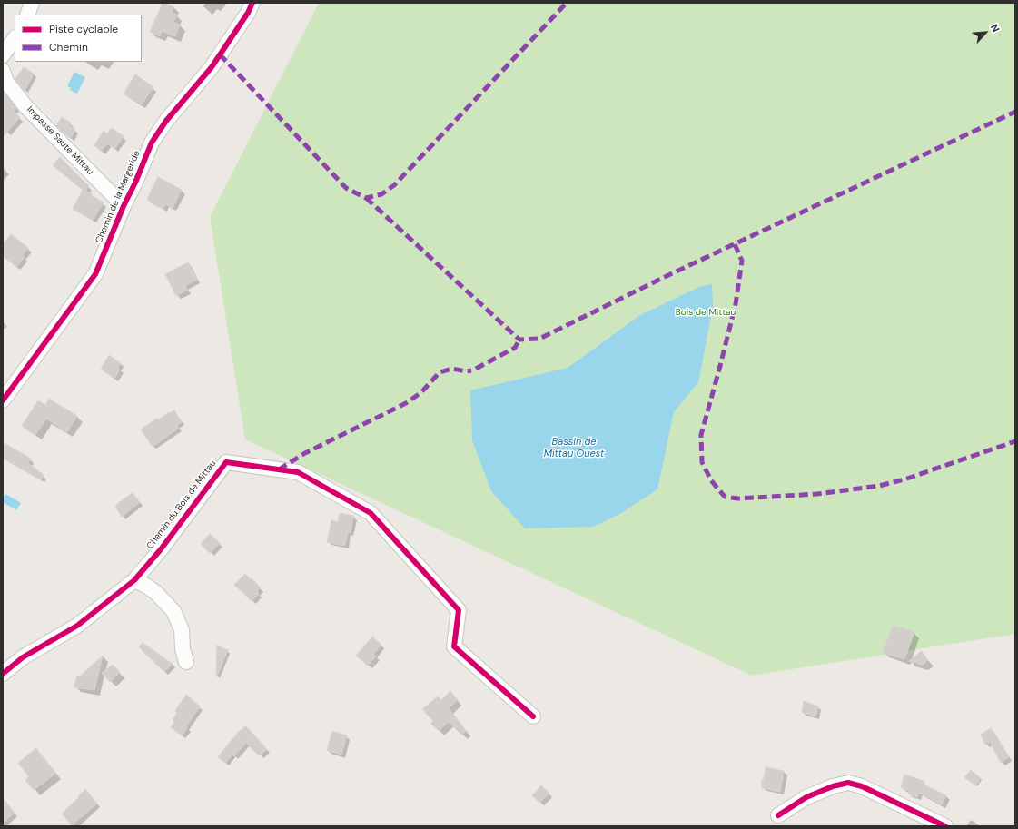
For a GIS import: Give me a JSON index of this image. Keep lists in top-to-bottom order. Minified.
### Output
{"streets":{"street":["Impasse Saute Mittau","Chemin de la Margeride","Chemin du Bois de Mittau"]},"crossings":[["Impasse Saute Mittau","Chemin de la Margeride"]],"water":["Bassin de Mittau Ouest"],"parks":["Bois de Mittau"],"legend":["Piste cyclable","Chemin"],"north":"top right"}
